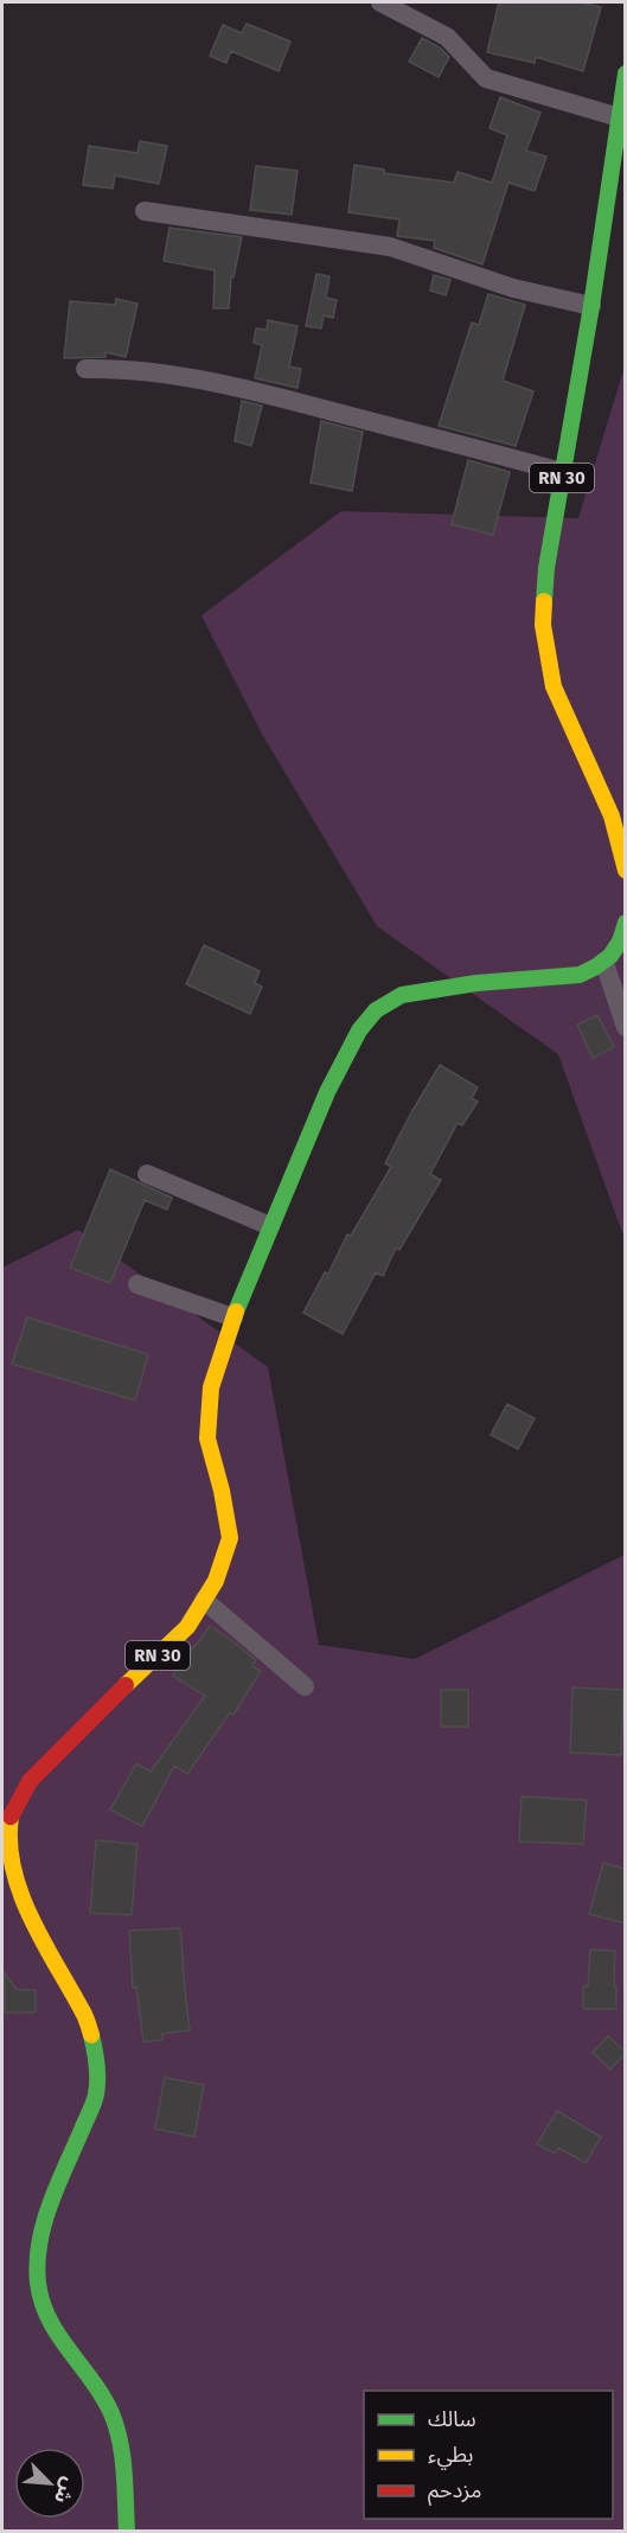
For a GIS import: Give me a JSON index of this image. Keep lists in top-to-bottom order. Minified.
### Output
{"streets":{"main road":["RN 30"]},"legend":["سالك","بطيء","مزدحم"],"north":"bottom right"}
